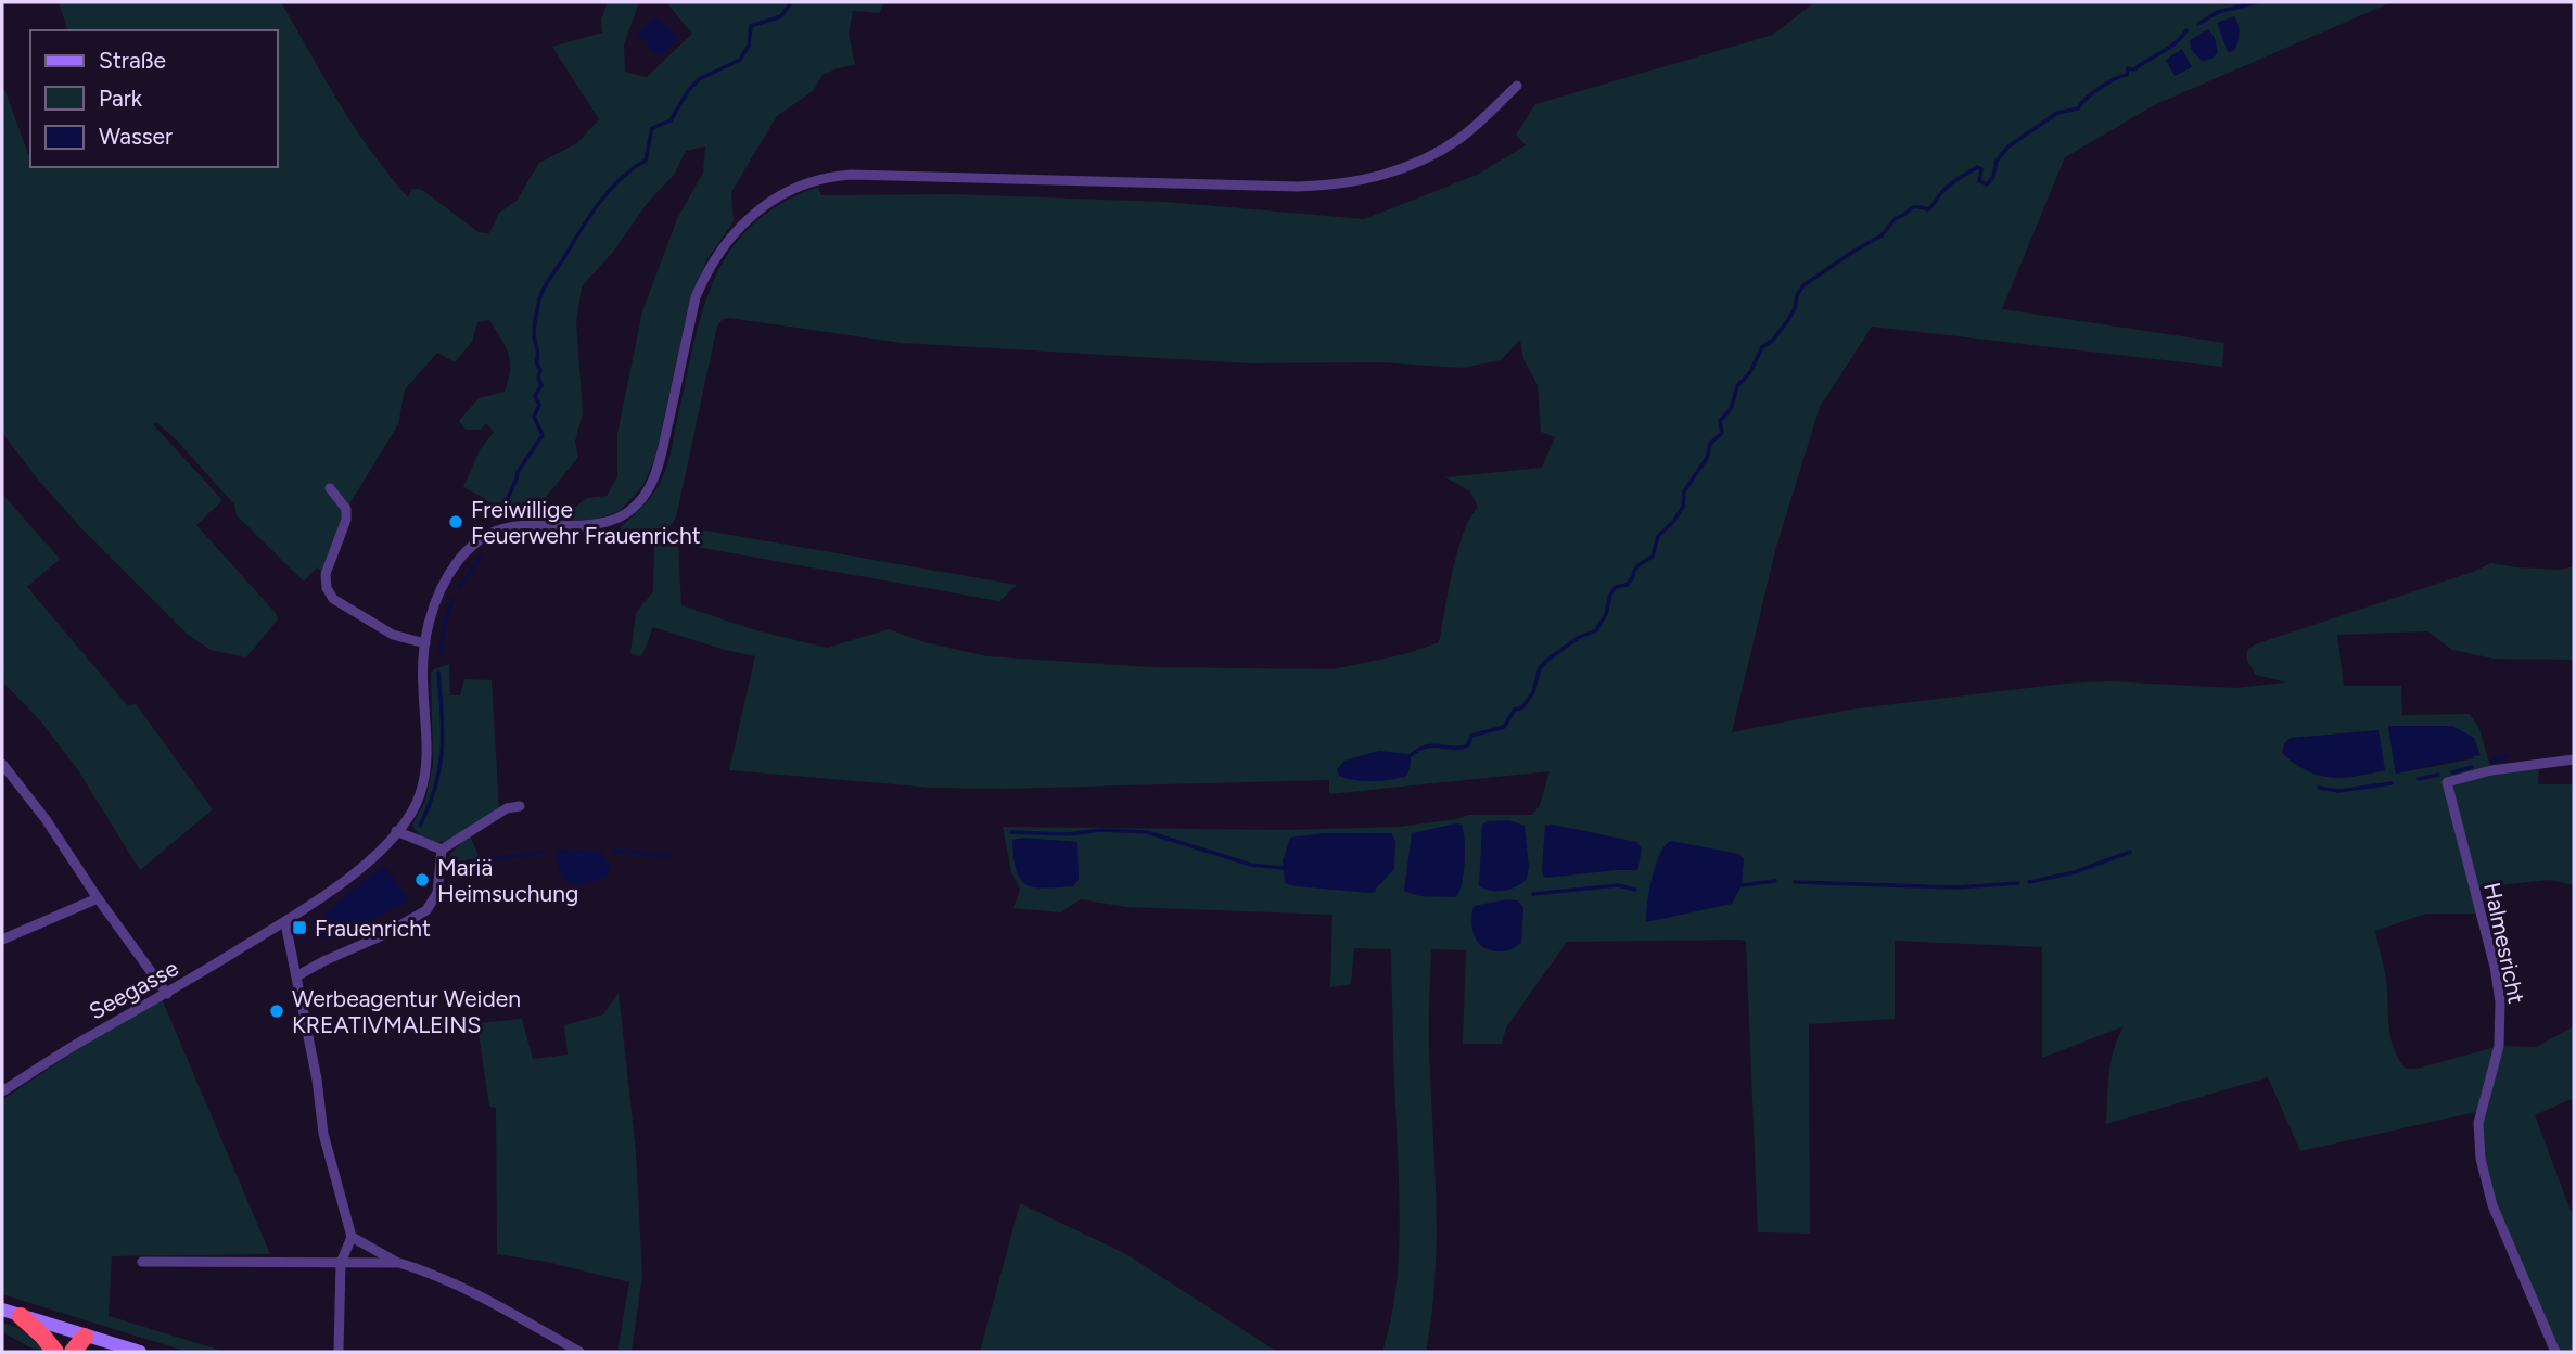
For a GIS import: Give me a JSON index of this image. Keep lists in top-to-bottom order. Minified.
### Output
{"streets":{"street":["Halmesricht","Seegasse"]},"places":{"other":["Freiwillige Feuerwehr Frauenricht","Mariä Heimsuchung","Werbeagentur Weiden KREATIVMALEINS"],"transit":["Frauenricht"]},"legend":["Straße","Park","Wasser"]}
